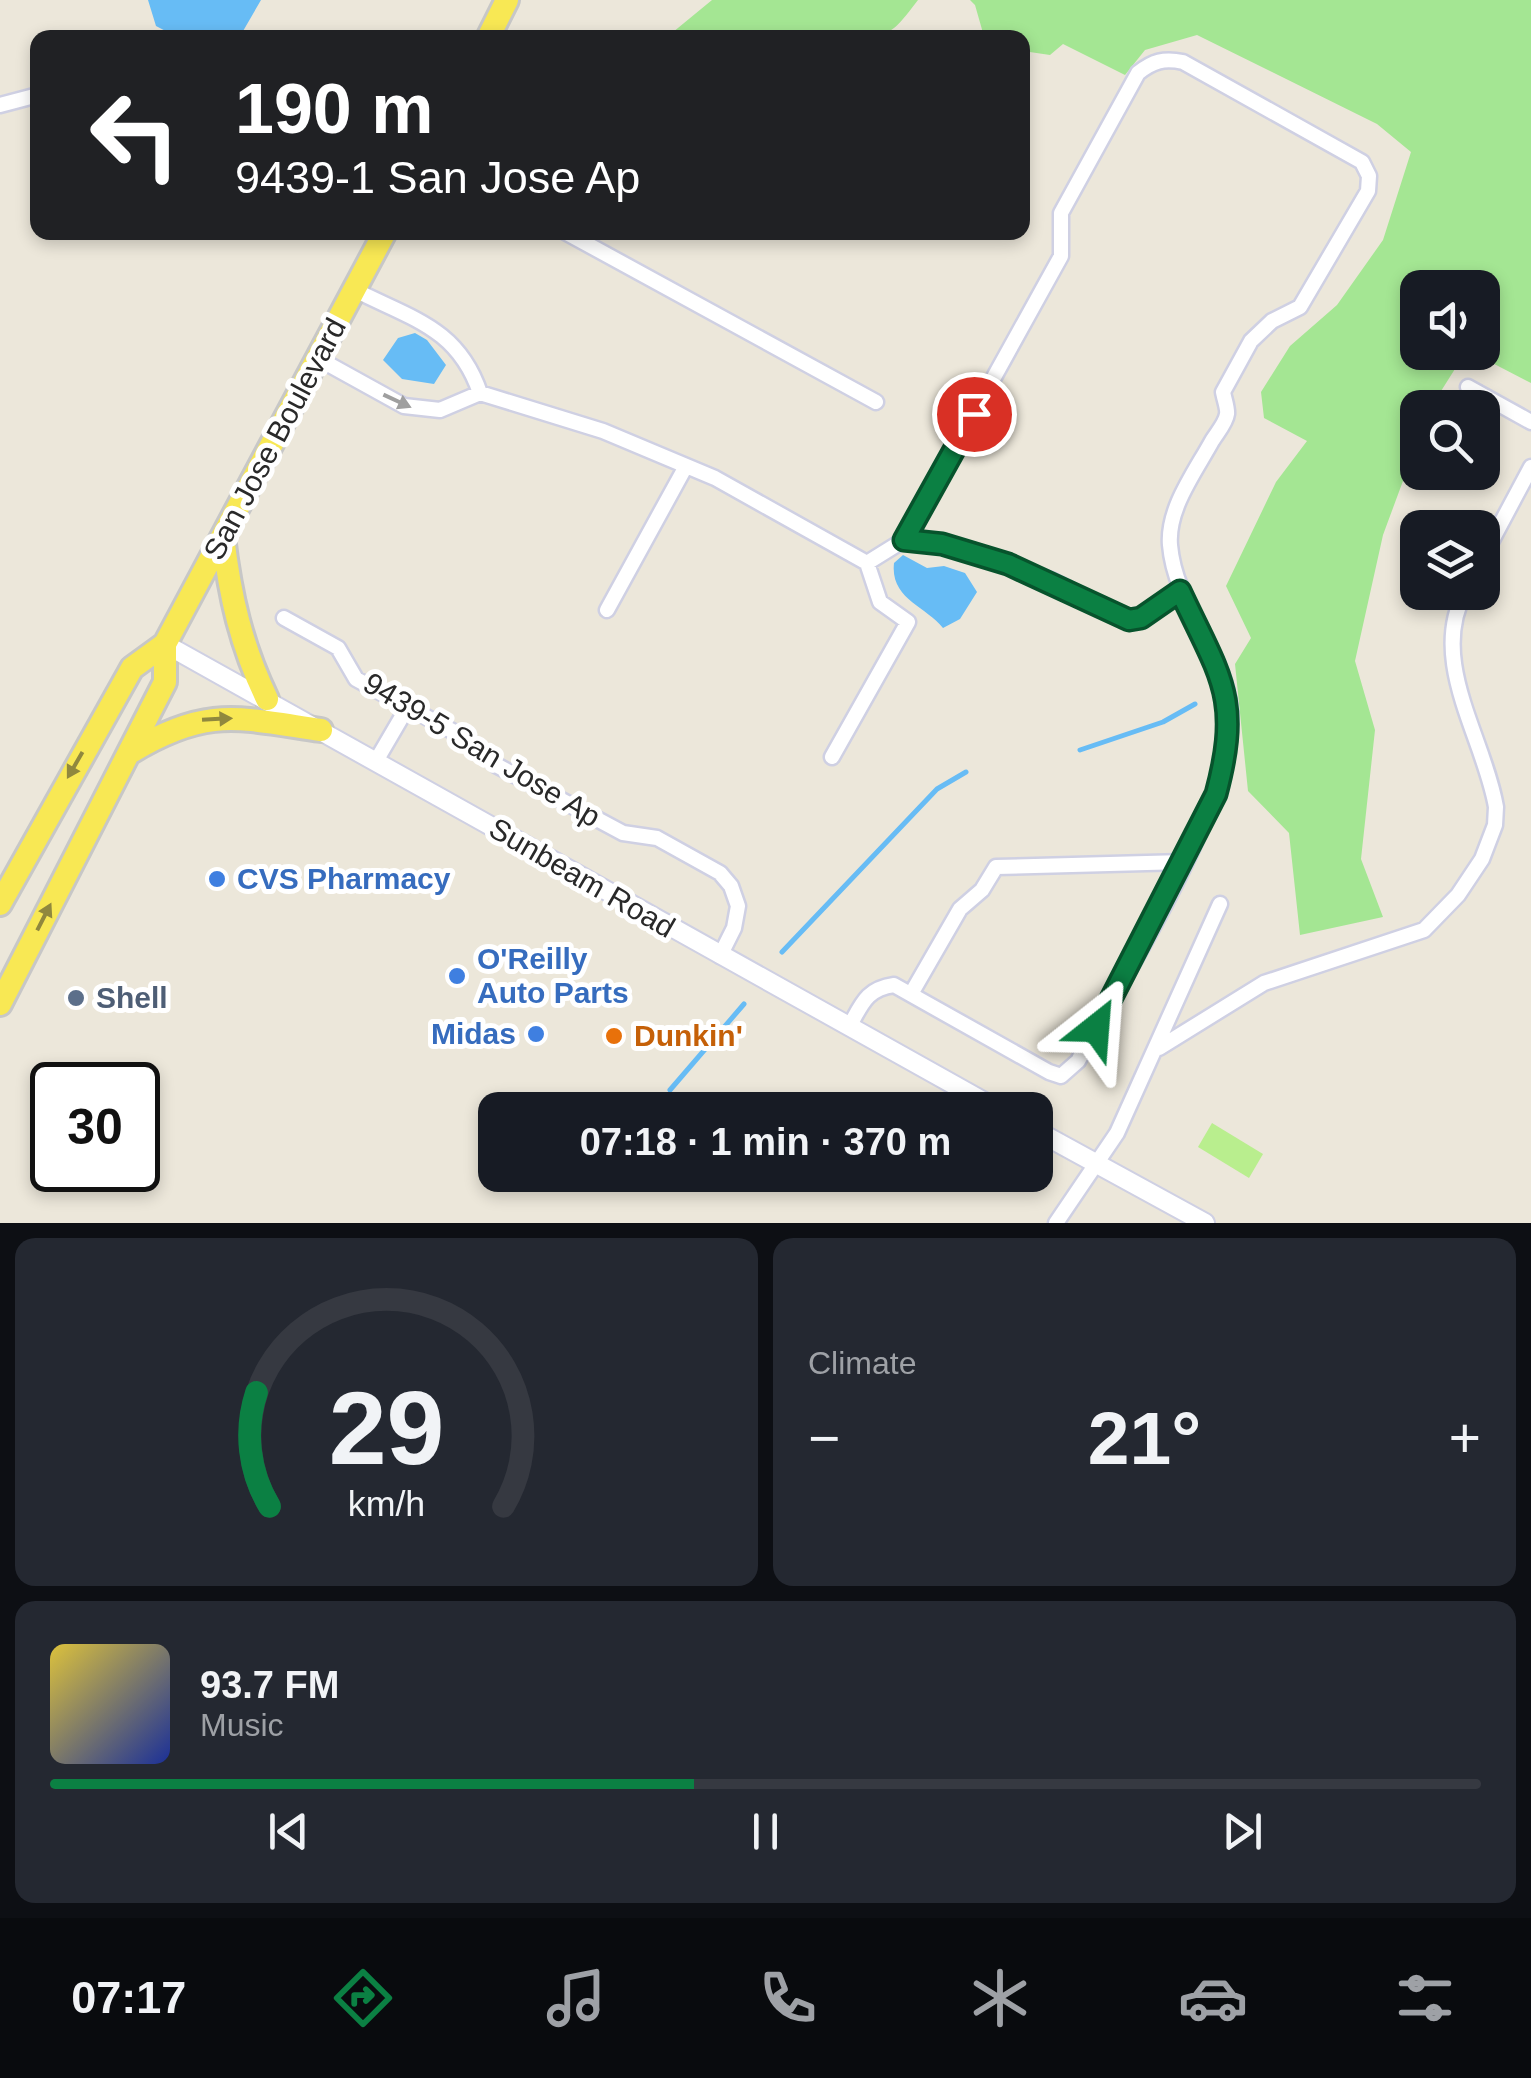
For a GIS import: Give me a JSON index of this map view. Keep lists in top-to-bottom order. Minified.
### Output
{"streets":{"main road":["San Jose Boulevard"],"street":["9439-5 San Jose Ap","Sunbeam Road"]},"crossings":[["San Jose Boulevard","Sunbeam Road"],["9439-5 San Jose Ap","Sunbeam Road"]],"places":["CVS Pharmacy","O'Reilly Auto Parts","Shell","Midas","Dunkin'"],"page":{"turn":["190 m","9439-1 San Jose Ap"],"limit":"30","trip":"07:18 · 1 min · 370 m","tile":"Climate","heat":["−","21°","+"],"song":["93.7 FM","Music"],"tabs":"07:17","gauge":["29","km/h"]}}
